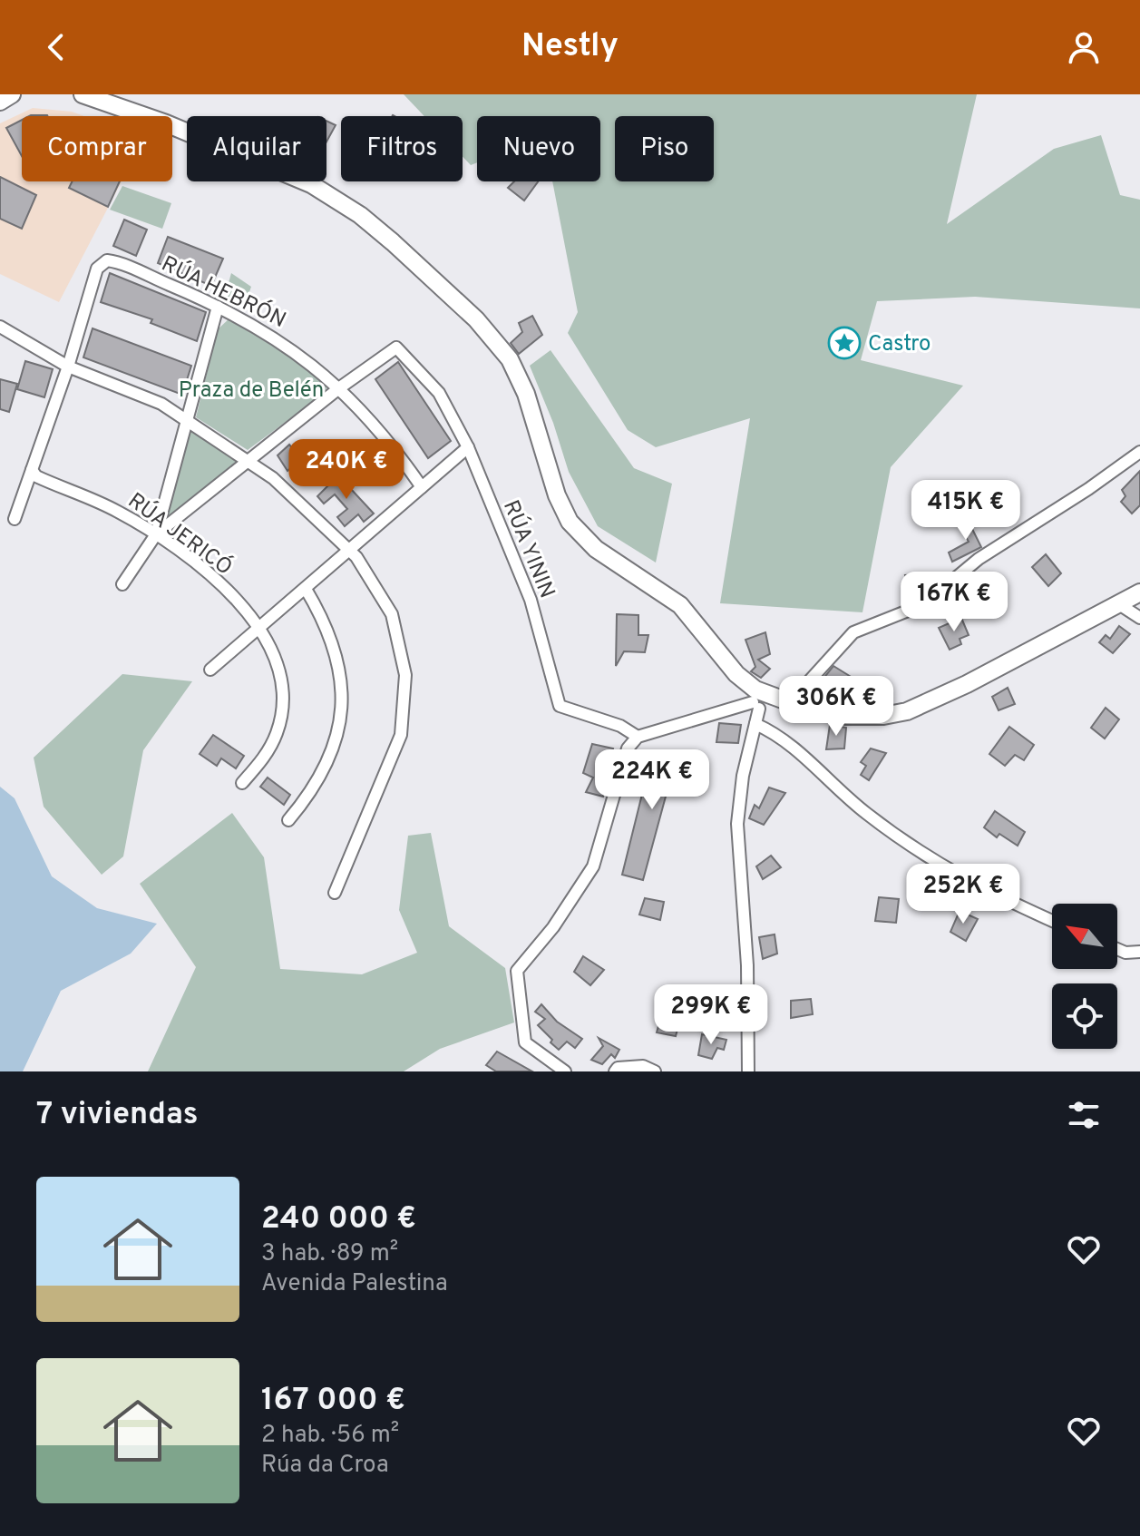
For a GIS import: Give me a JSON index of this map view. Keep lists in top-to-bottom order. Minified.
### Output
{"streets":{"street":["RÚA HEBRÓN","RÚA JERICÓ","RÚA YININ"]},"crossings":[["RÚA HEBRÓN","RÚA YININ"]],"parks":["Praza de Belén"],"places":{"place":["Castro"]},"north":"top left","page":{"header":"Nestly","chip":["Comprar","Alquilar","Filtros","Nuevo","Piso"],"price":["240K €","415K €","167K €","306K €","224K €","252K €","299K €"],"heading":"7 viviendas","list":[{"name":"240 000 €","note":"3 hab. · 89 m² · Avenida Palestina"},{"name":"167 000 €","note":"2 hab. · 56 m² · Rúa da Croa"}]}}
